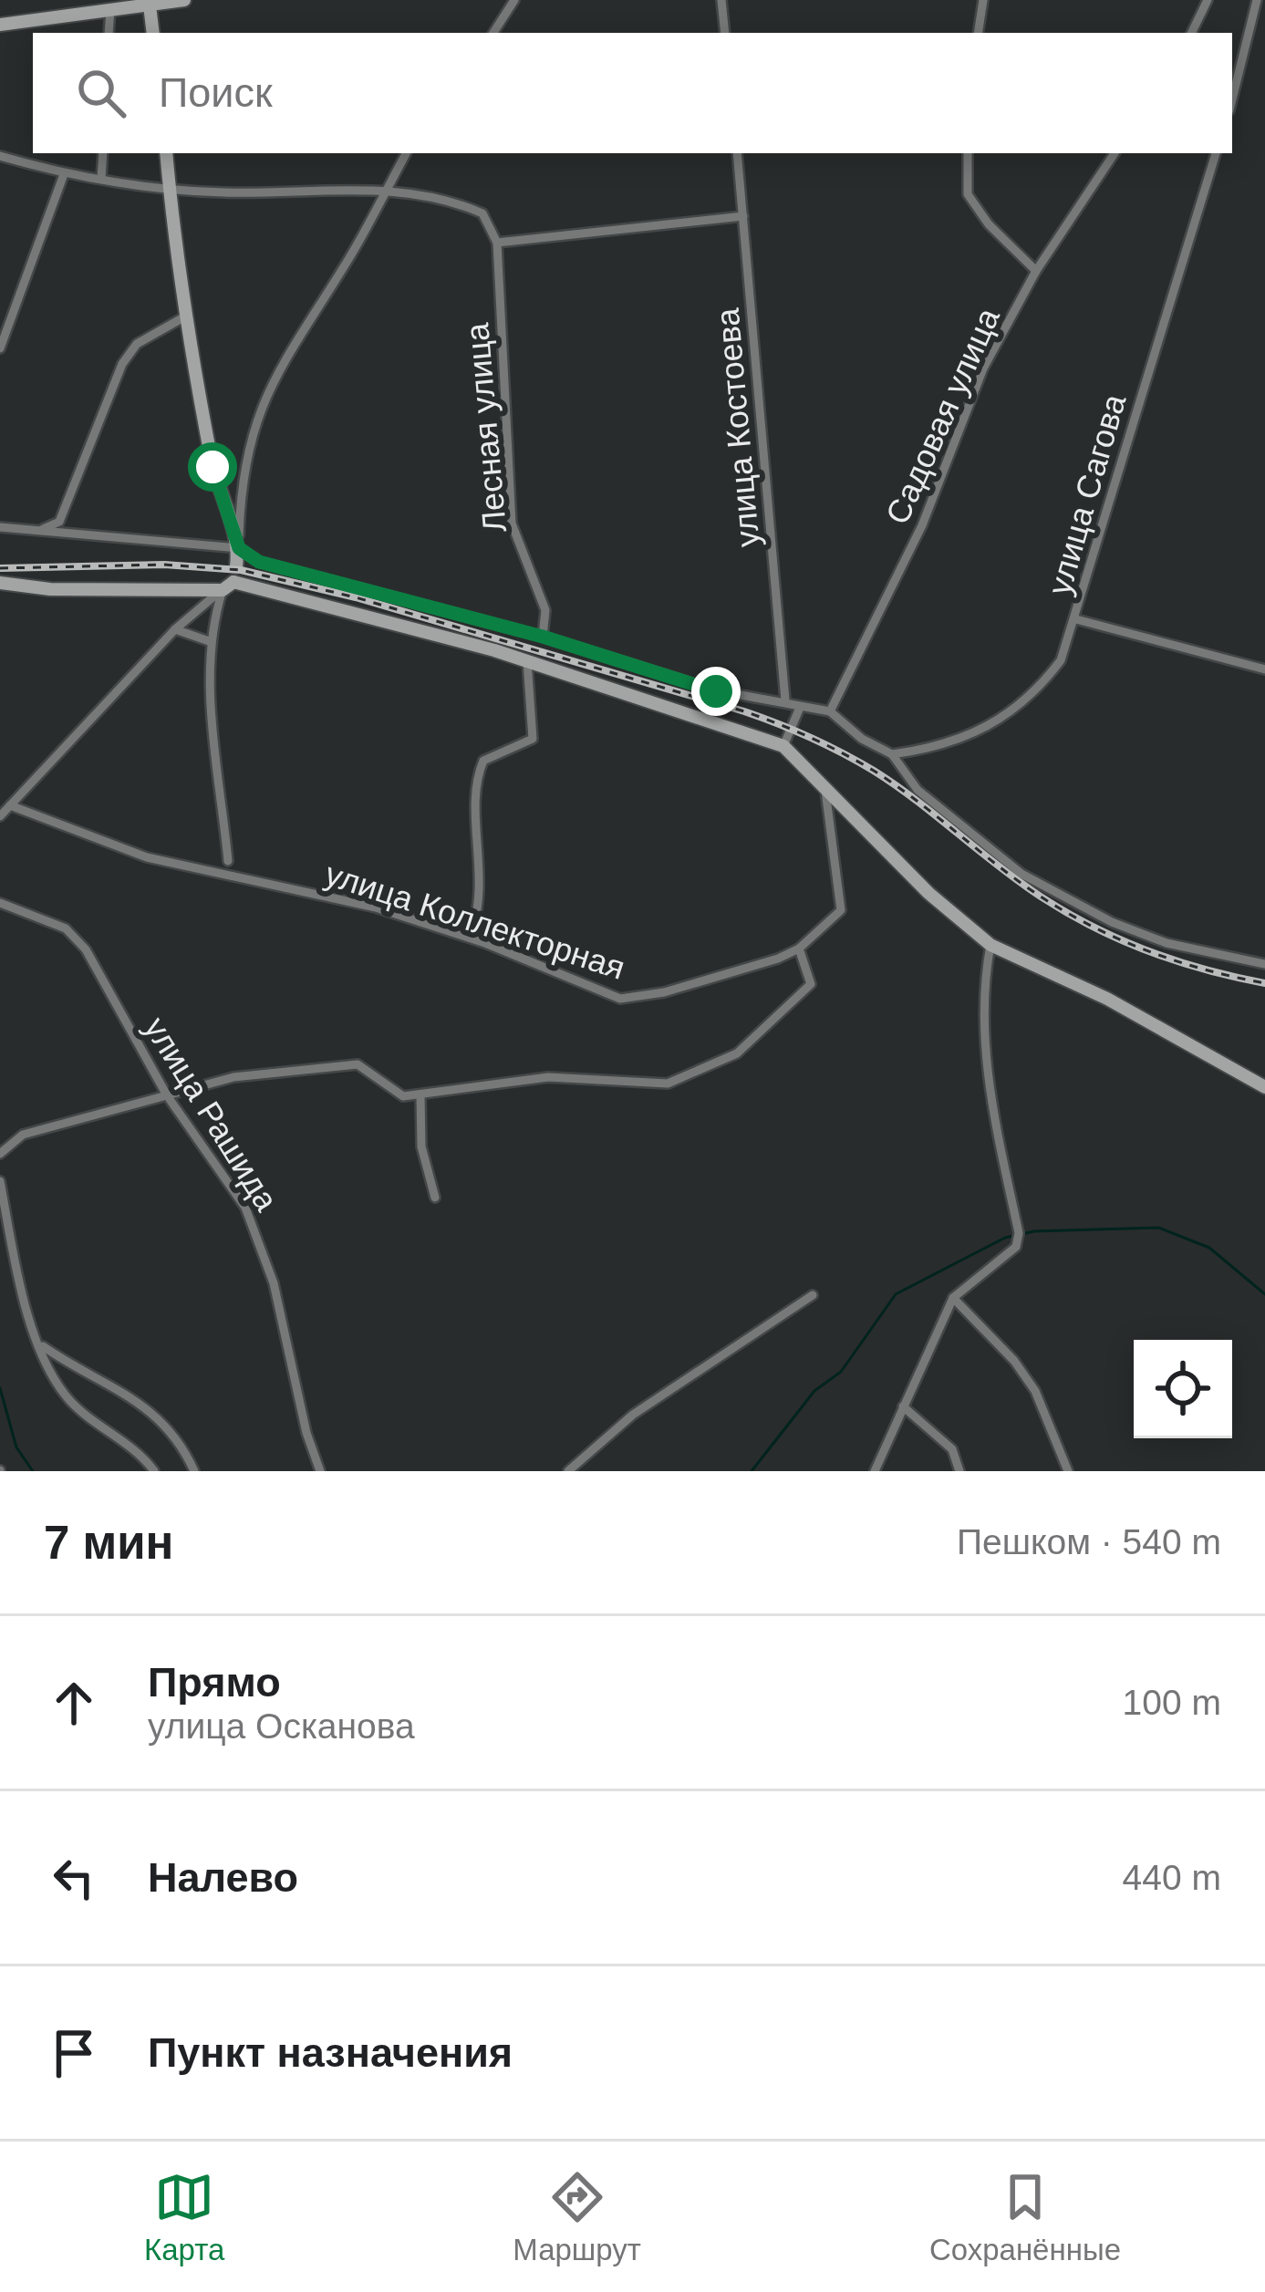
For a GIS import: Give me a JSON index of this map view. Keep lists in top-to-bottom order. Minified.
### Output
{"streets":{"street":["Садовая улица","Лесная улица","улица Костоева","улица Сагова","улица Коллекторная","улица Рашида"]},"page":{"search":"Поиск","heading":["7 мин","Пешком · 540 m"],"list":[["Прямо","улица Осканова","100 m"],["Налево","440 m"],"Пункт назначения"],"nav":["Карта","Маршрут","Сохранённые"]}}
